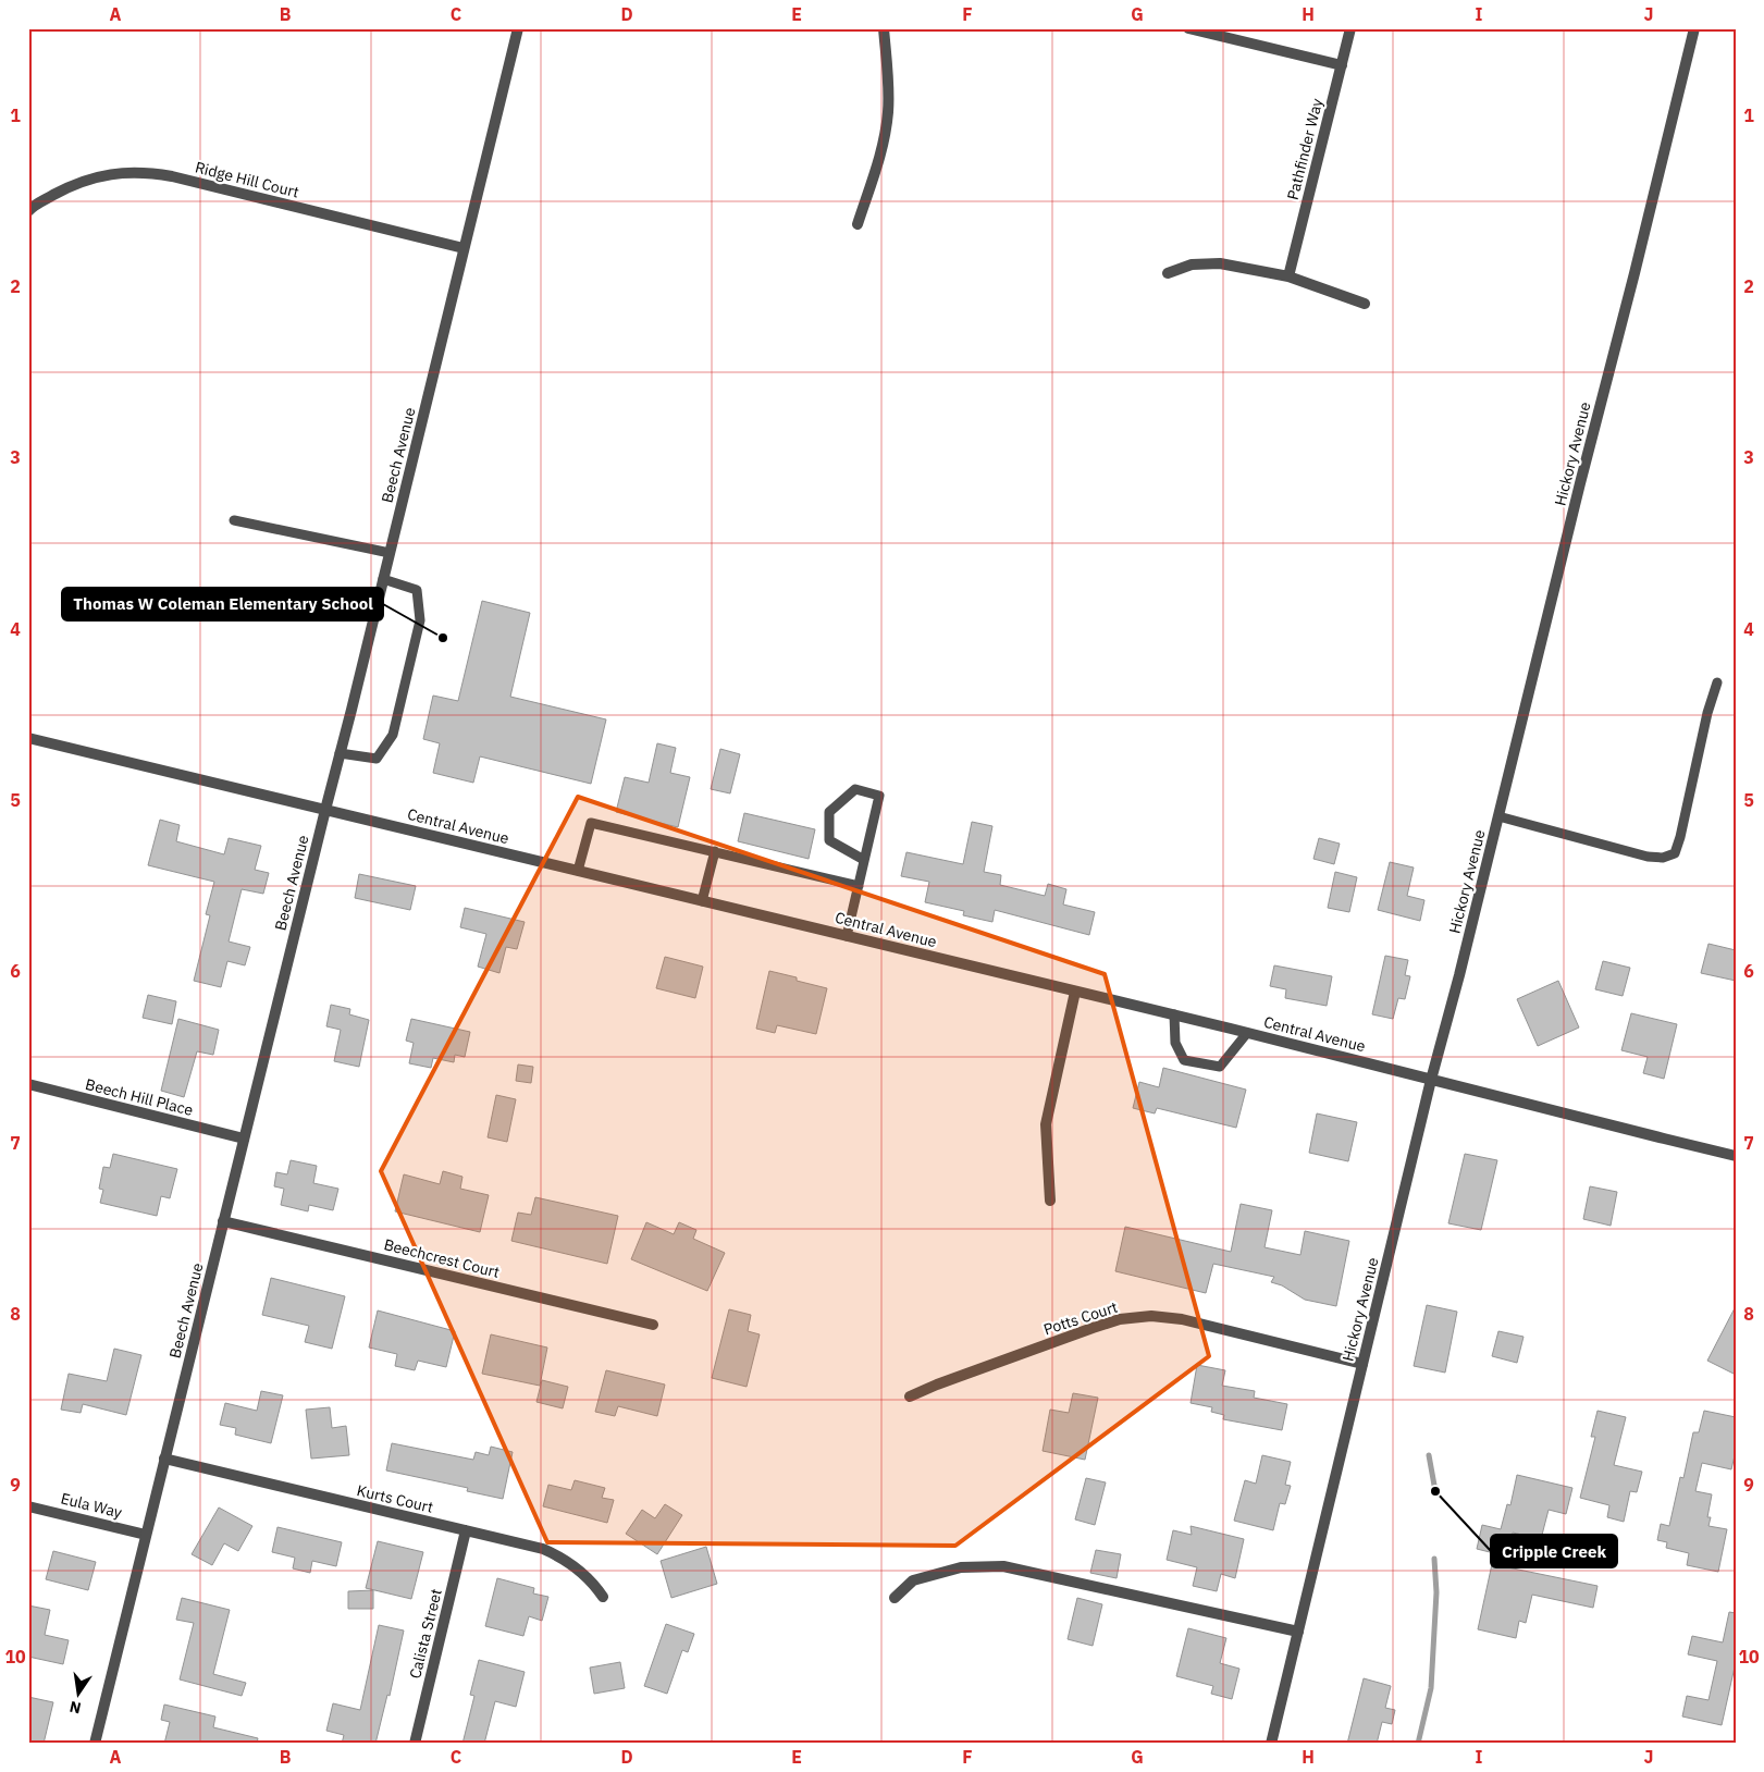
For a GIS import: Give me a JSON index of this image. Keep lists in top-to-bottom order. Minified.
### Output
{"streets":{"street":["Pathfinder Way","Ridge Hill Court","Hickory Avenue","Beech Avenue","Central Avenue","Beech Hill Place","Beechcrest Court","Potts Court","Kurts Court","Eula Way","Calista Street"]},"crossings":[["Ridge Hill Court","Beech Avenue"],["Hickory Avenue","Central Avenue"],["Hickory Avenue","Potts Court"],["Beech Avenue","Central Avenue"],["Beech Avenue","Beech Hill Place"],["Beech Avenue","Beechcrest Court"],["Beech Avenue","Kurts Court"],["Beech Avenue","Eula Way"],["Kurts Court","Calista Street"]],"places":["Thomas W Coleman Elementary School","Cripple Creek"],"north":"bottom","grid":{"columns":["A","B","C","D","E","F","G","H","I","J"],"rows":["1","2","3","4","5","6","7","8","9","10"]}}
